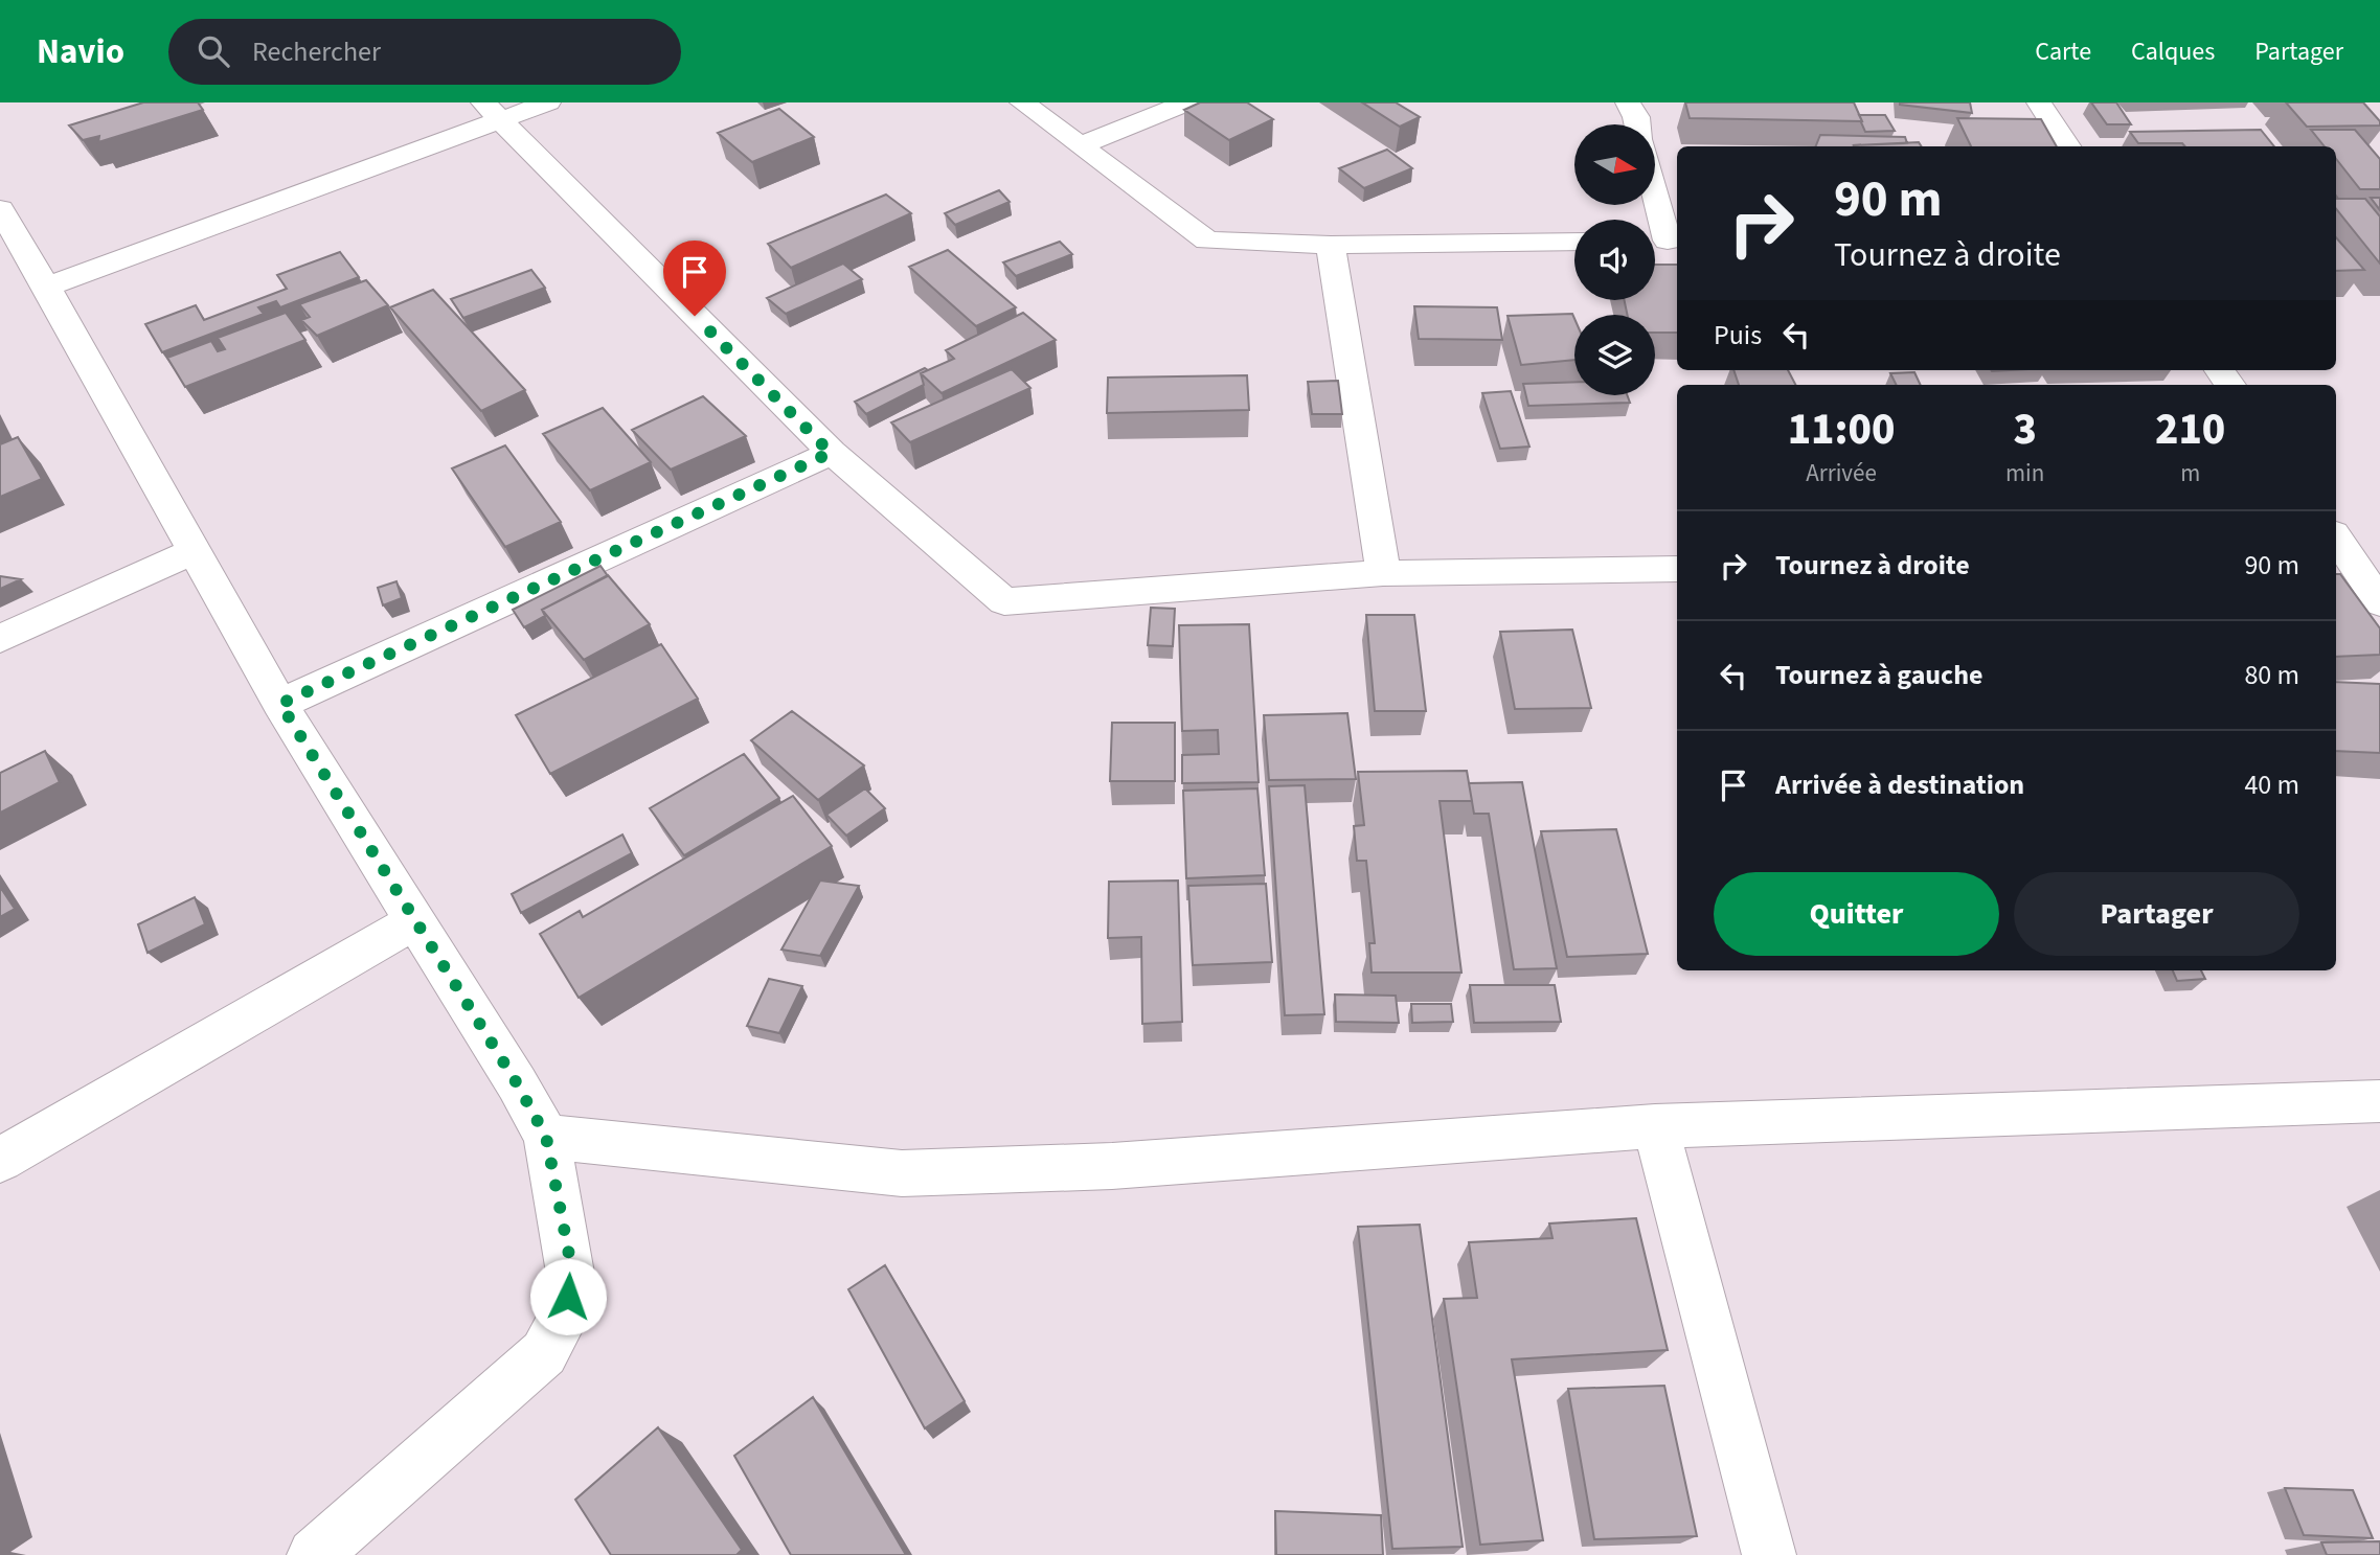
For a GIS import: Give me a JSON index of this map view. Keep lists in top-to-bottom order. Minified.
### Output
{"north":"right","page":{"header":"Navio","search":"Rechercher","nav":["Carte","Calques","Partager"],"turn":["90 m","Tournez à droite"],"then":"Puis","eta":["11:00","Arrivée","3","min","210","m"],"list":[{"name":"Tournez à droite","value":"90 m"},{"name":"Tournez à gauche","value":"80 m"},{"name":"Arrivée à destination","value":"40 m"}],"buttons":["Quitter","Partager"]}}
